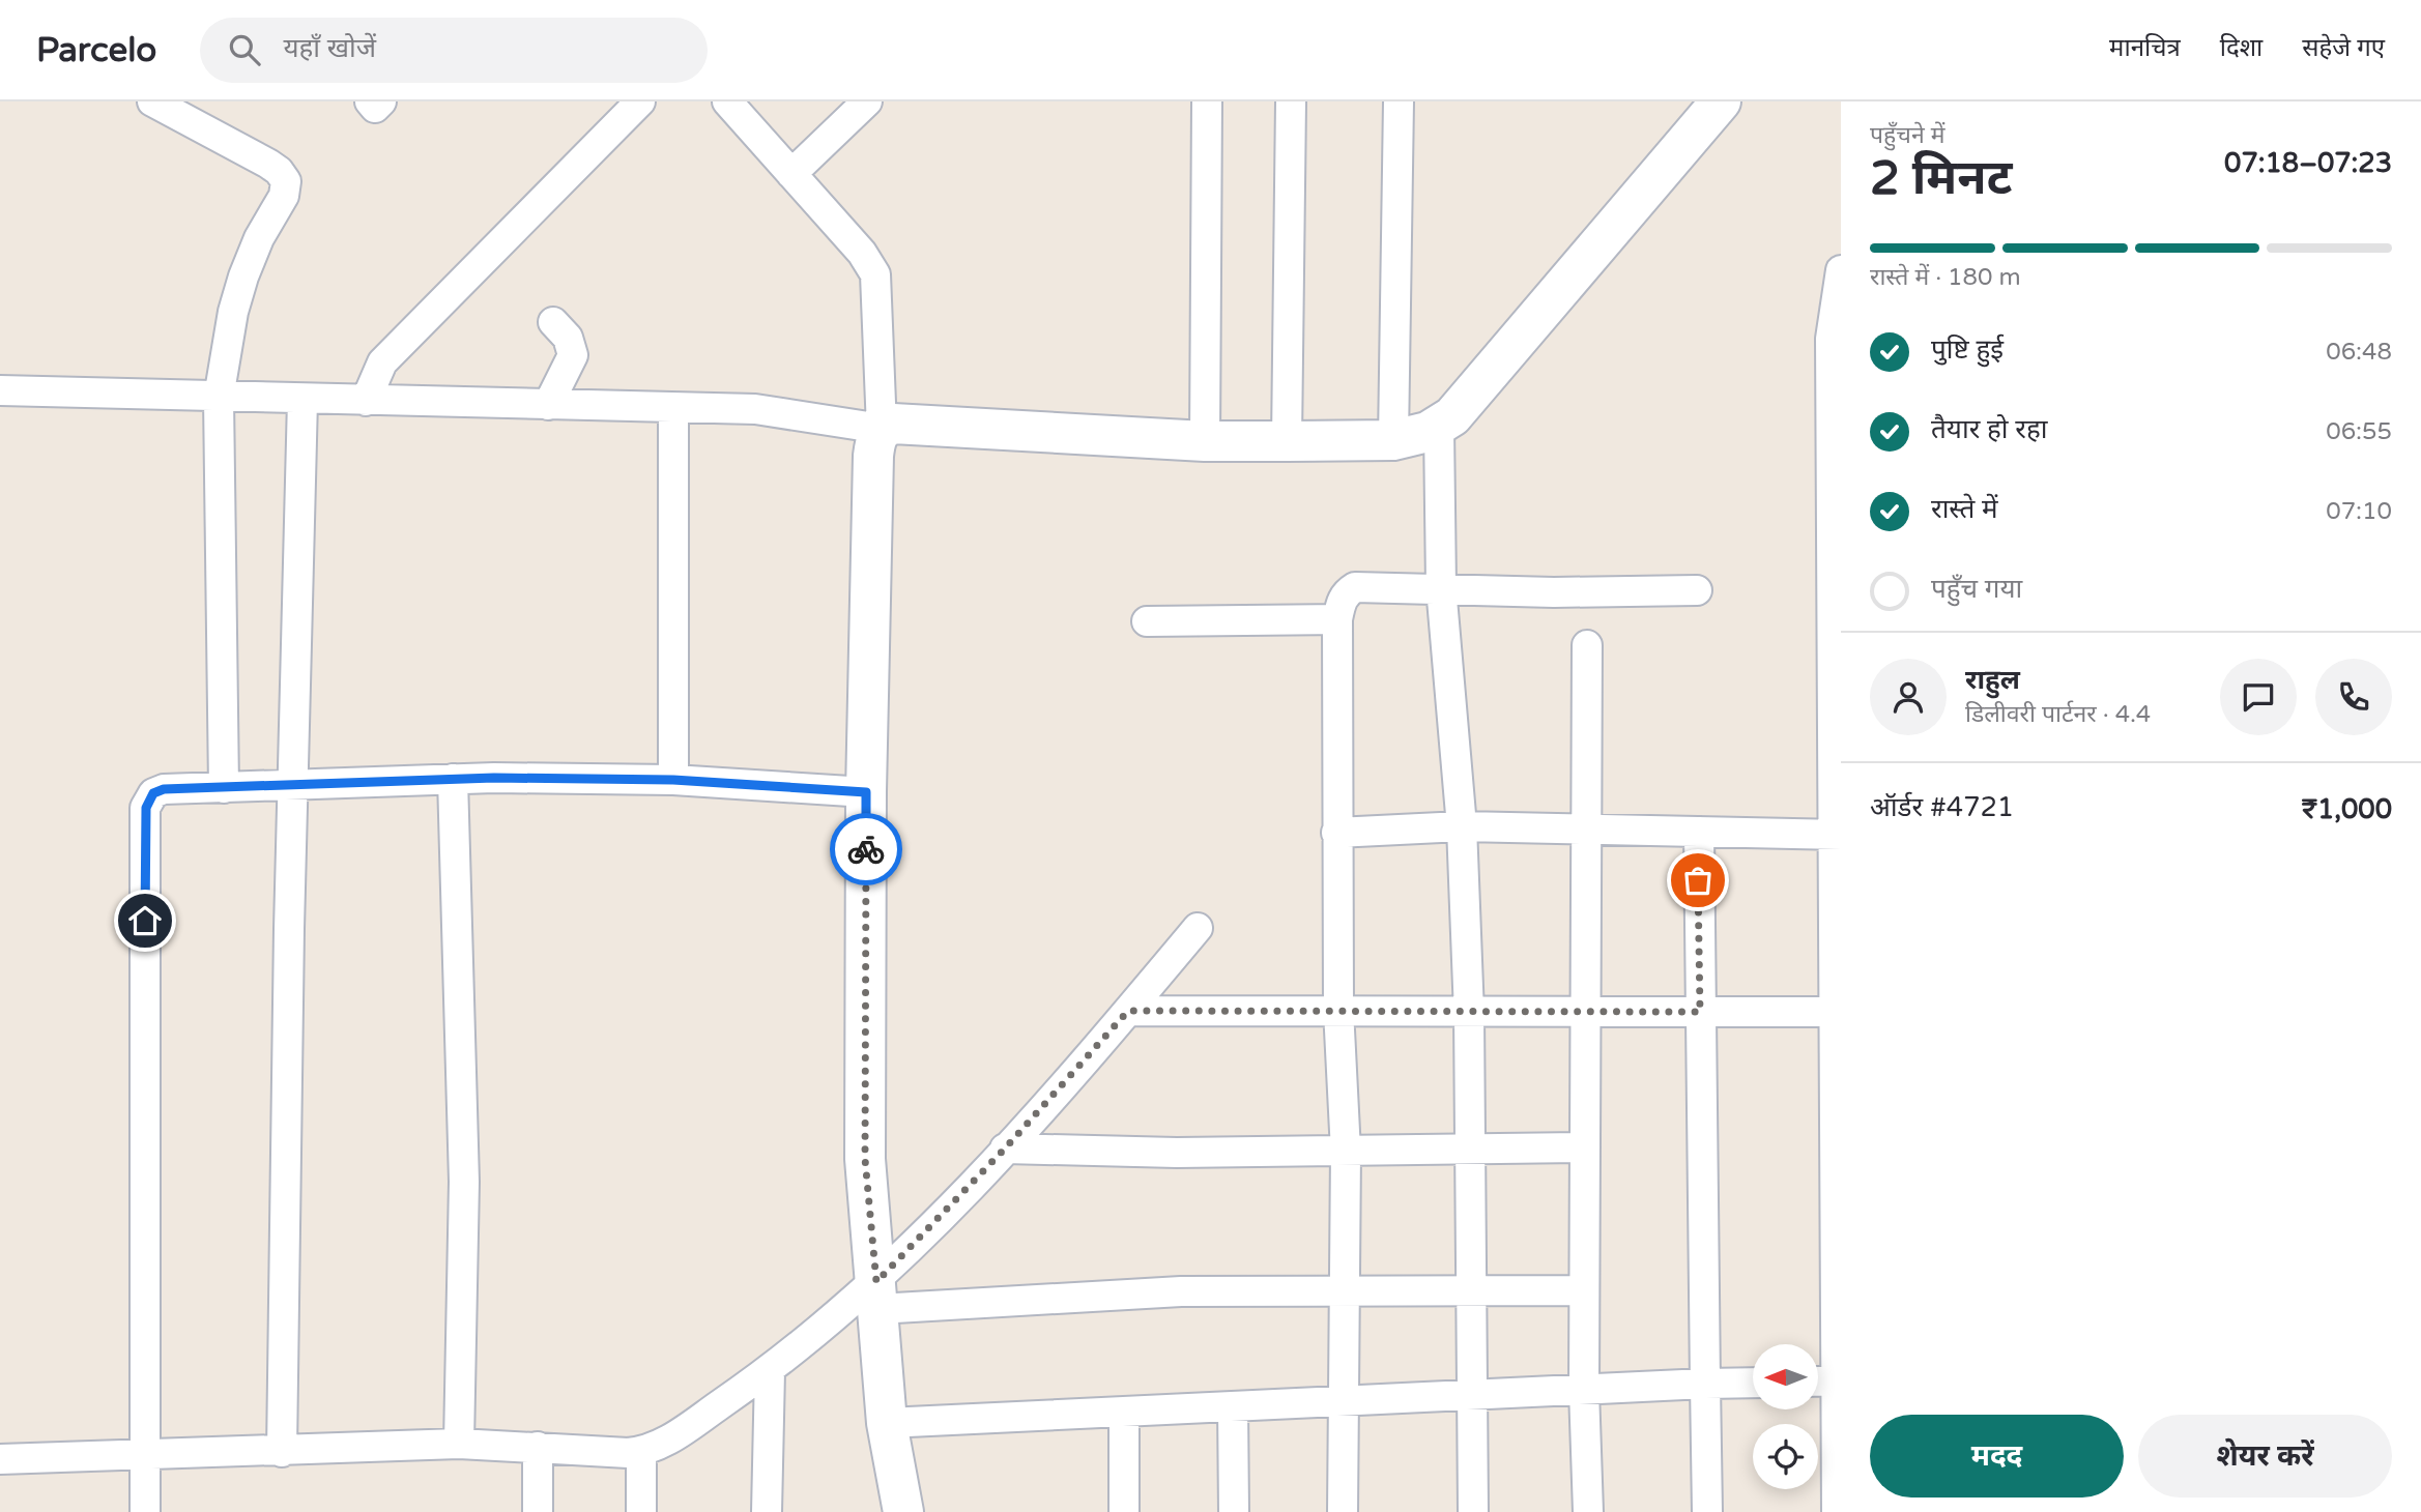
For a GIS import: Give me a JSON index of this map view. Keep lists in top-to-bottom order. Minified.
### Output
{"north":"left","page":{"header":"Parcelo","search":"यहाँ खोजें","nav":["मानचित्र","दिशा","सहेजे गए"],"heading":["2 मिनट","पहुँचने में","07:18–07:23"],"panel":["राहुल","डिलीवरी पार्टनर · 4.4","ऑर्डर #4721","₹1,000"],"bar":"रास्ते में · 180 m","list":[["पुष्टि हुई","06:48"],["तैयार हो रहा","06:55"],["रास्ते में","07:10"],"पहुँच गया"],"buttons":["मदद","शेयर करें"]}}
